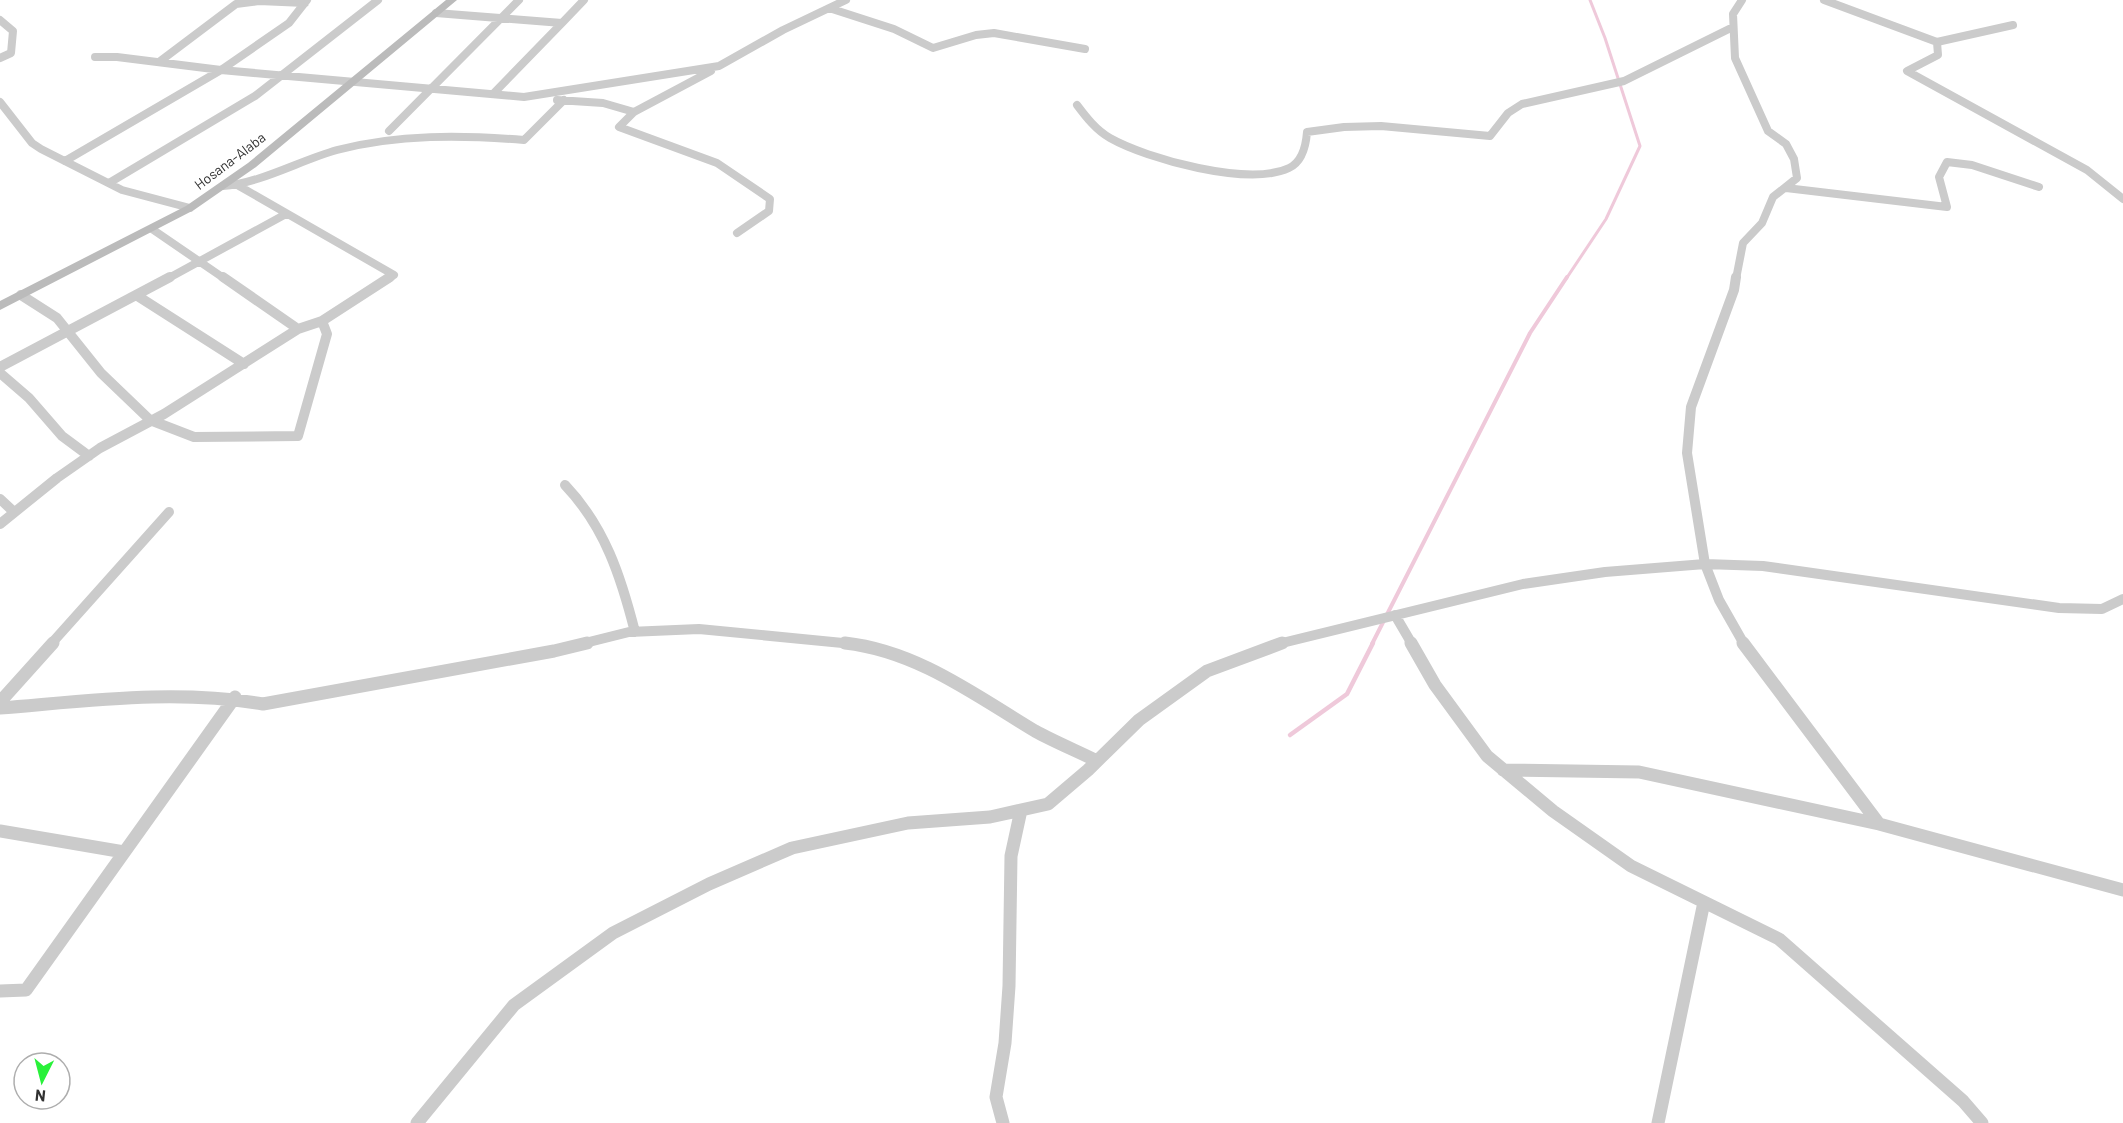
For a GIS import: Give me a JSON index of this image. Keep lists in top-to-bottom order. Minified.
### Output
{"streets":{"main road":["Hosana-Alaba"]},"north":"bottom"}
